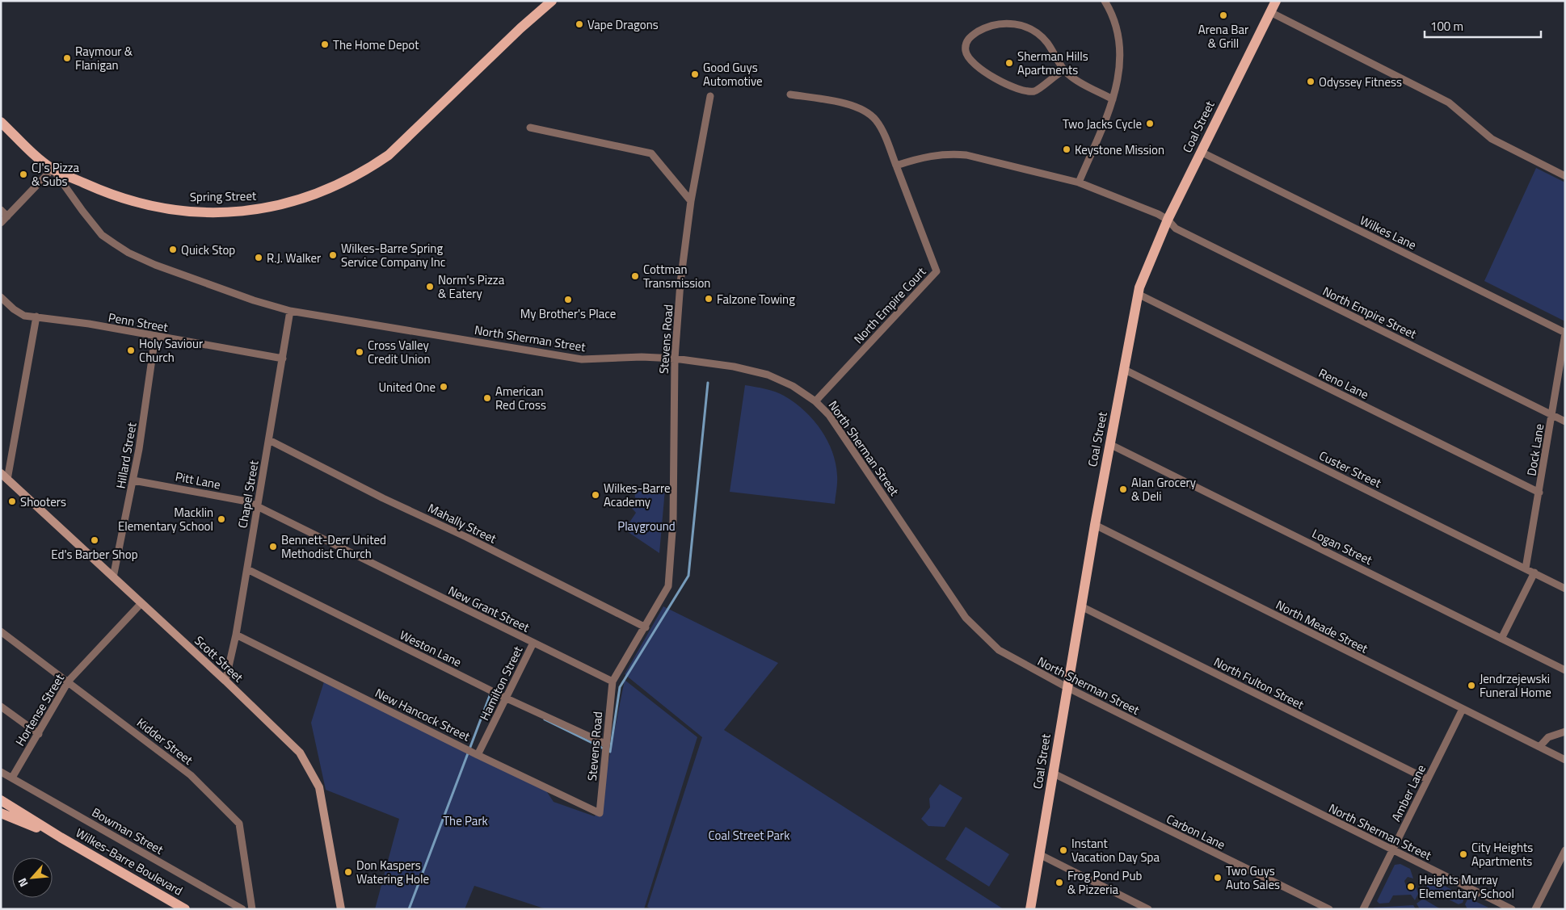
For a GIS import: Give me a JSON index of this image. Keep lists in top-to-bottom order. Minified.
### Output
{"streets":{"main road":["Coal Street","Spring Street","Wilkes-Barre Boulevard"],"street":["Wilkes Lane","North Empire Court","North Empire Street","Penn Street","North Sherman Street","Stevens Road","Reno Lane","Dock Lane","Hillard Street","Custer Street","Pitt Lane","Chapel Street","Mahally Street","Logan Street","New Grant Street","North Meade Street","Weston Lane","Scott Street","Hamilton Street","North Fulton Street","Hortense Street","New Hancock Street","Kidder Street","Amber Lane","Bowman Street","Carbon Lane"]},"crossings":[["Coal Street","Wilkes Lane"],["Coal Street","North Empire Street"],["Coal Street","North Sherman Street"],["Coal Street","Reno Lane"],["Coal Street","Custer Street"],["Coal Street","Logan Street"],["Coal Street","North Meade Street"],["Coal Street","North Fulton Street"],["Coal Street","Carbon Lane"],["Spring Street","North Sherman Street"],["Wilkes Lane","Dock Lane"],["North Empire Court","North Sherman Street"],["North Empire Street","Dock Lane"],["Penn Street","Hillard Street"],["Penn Street","Chapel Street"],["North Sherman Street","Stevens Road"],["North Sherman Street","Chapel Street"],["North Sherman Street","Amber Lane"],["Stevens Road","Mahally Street"],["Stevens Road","New Grant Street"],["Stevens Road","Weston Lane"],["Stevens Road","New Hancock Street"],["Reno Lane","Dock Lane"],["Dock Lane","Custer Street"],["Hillard Street","Pitt Lane"],["Hillard Street","Scott Street"],["Pitt Lane","Chapel Street"],["Pitt Lane","New Grant Street"],["Chapel Street","Mahally Street"],["Chapel Street","New Grant Street"],["Chapel Street","Weston Lane"],["Chapel Street","Scott Street"],["Chapel Street","New Hancock Street"],["New Grant Street","Hamilton Street"],["North Meade Street","Amber Lane"],["Weston Lane","Hamilton Street"],["Scott Street","Hortense Street"],["Hamilton Street","New Hancock Street"],["North Fulton Street","Amber Lane"],["Hortense Street","Kidder Street"],["Hortense Street","Bowman Street"]],"parks":["Playground","The Park","Coal Street Park"],"places":["Arena Bar & Grill","Vape Dragons","The Home Depot","Raymour & Flanigan","Sherman Hills Apartments","Good Guys Automotive","Odyssey Fitness","Two Jacks Cycle","Keystone Mission","CJ's Pizza & Subs","Quick Stop","Wilkes-Barre Spring Service Company Inc","R.J. Walker","Cottman Transmission","Norm's Pizza & Eatery","Falzone Towing","My Brother's Place","Holy Saviour Church","Cross Valley Credit Union","United One","American Red Cross","Alan Grocery & Deli","Wilkes-Barre Academy","Shooters","Macklin Elementary School","Ed's Barber Shop","Bennett-Derr United Methodist Church","Jendrzejewski Funeral Home","Instant Vacation Day Spa","City Heights Apartments","Don Kaspers Watering Hole","Two Guys Auto Sales","Frog Pond Pub & Pizzeria","Heights Murray Elementary School"],"scale_bar":"100 m","north":"bottom left"}
